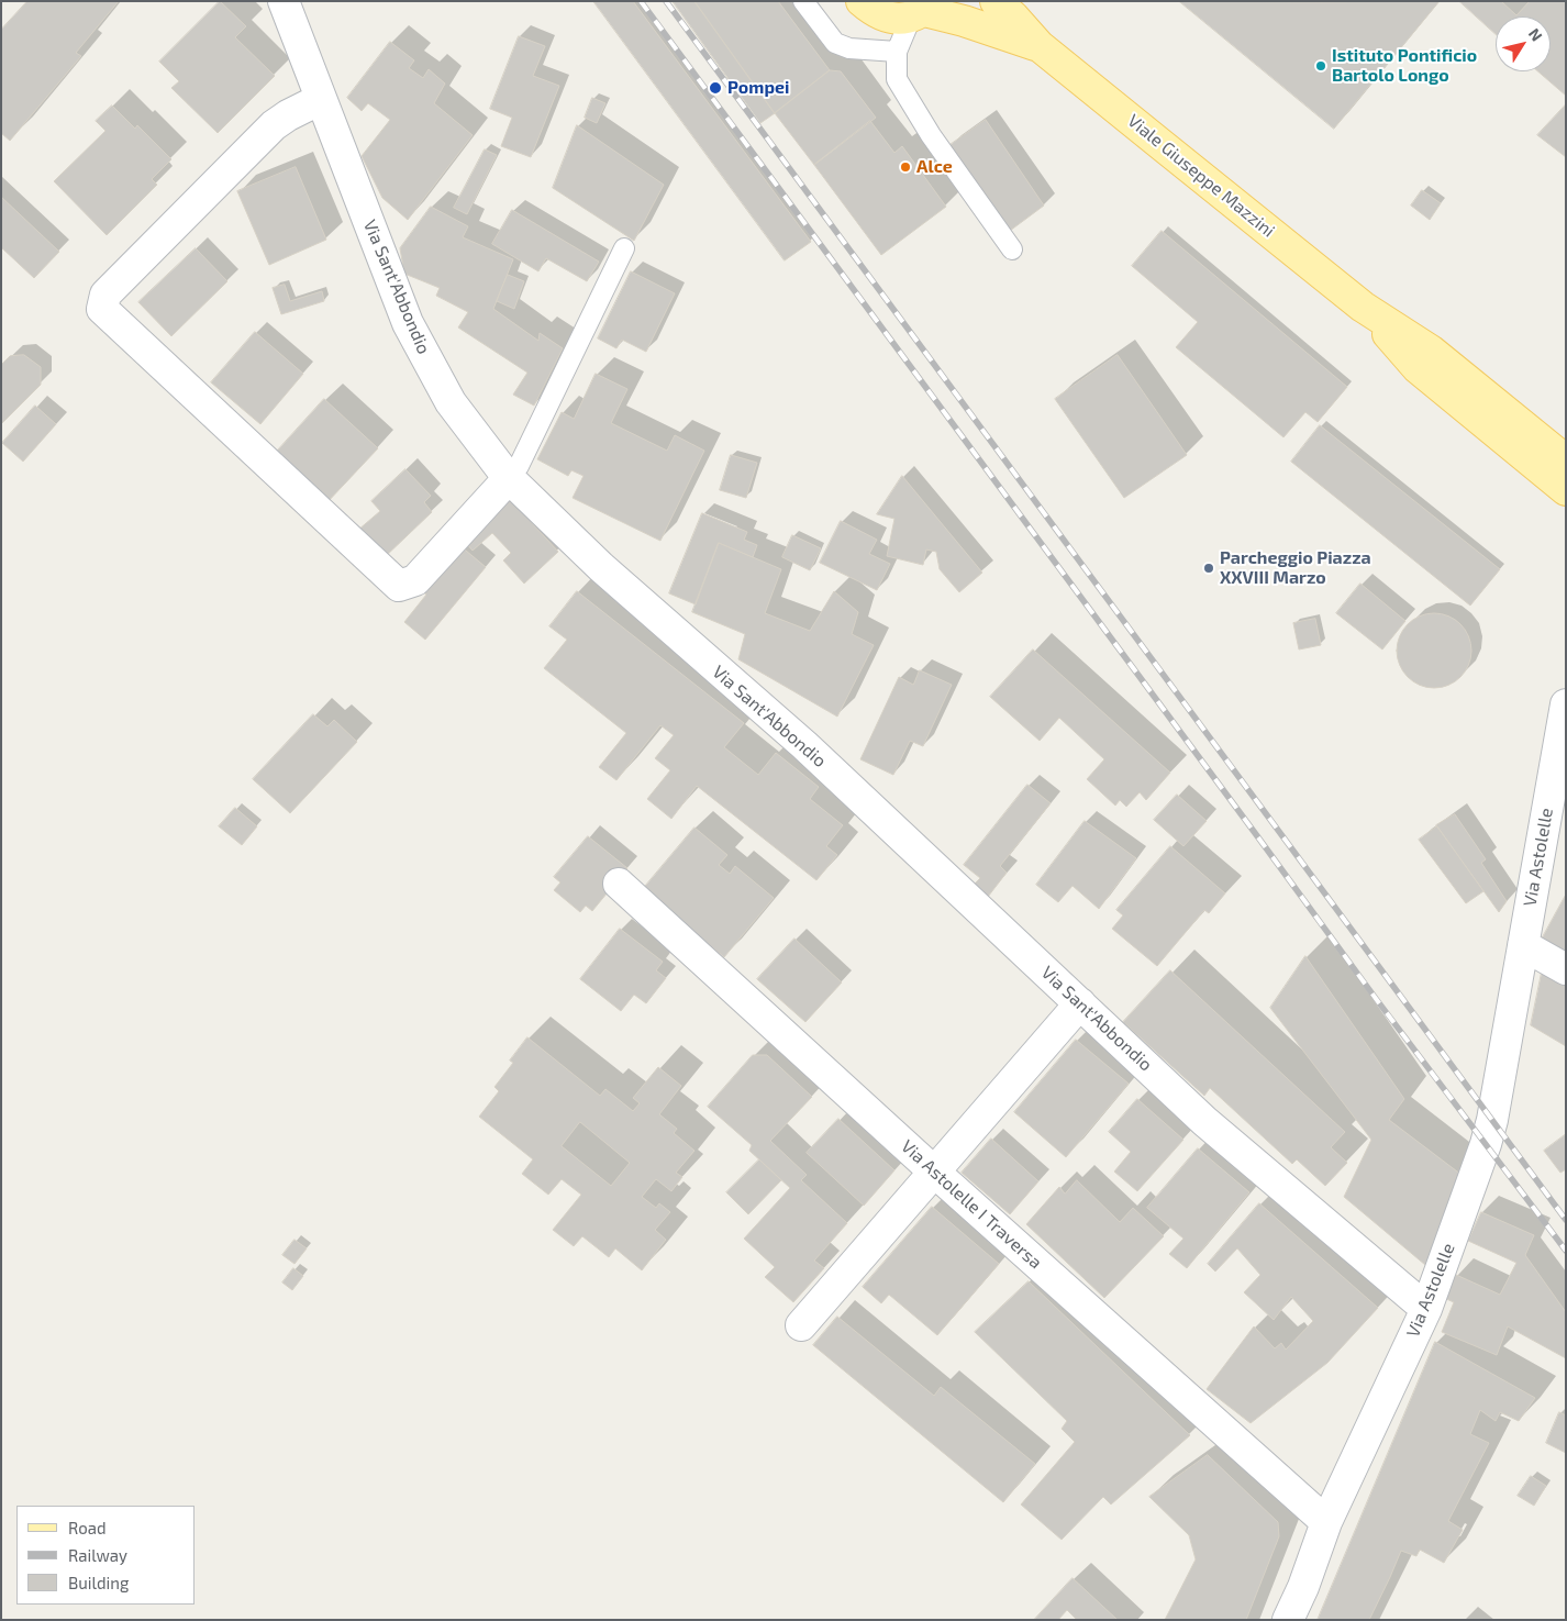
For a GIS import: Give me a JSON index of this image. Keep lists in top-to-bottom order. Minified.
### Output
{"streets":{"main road":["Viale Giuseppe Mazzini"],"street":["Via Sant'Abbondio","Via Astolelle","Via Astolelle I Traversa"]},"crossings":[["Via Sant'Abbondio","Via Astolelle"],["Via Astolelle","Via Astolelle I Traversa"]],"places":["Istituto Pontificio Bartolo Longo","Pompei","Alce","Parcheggio Piazza XXVIII Marzo"],"legend":["Road","Railway","Building"],"north":"top right"}
